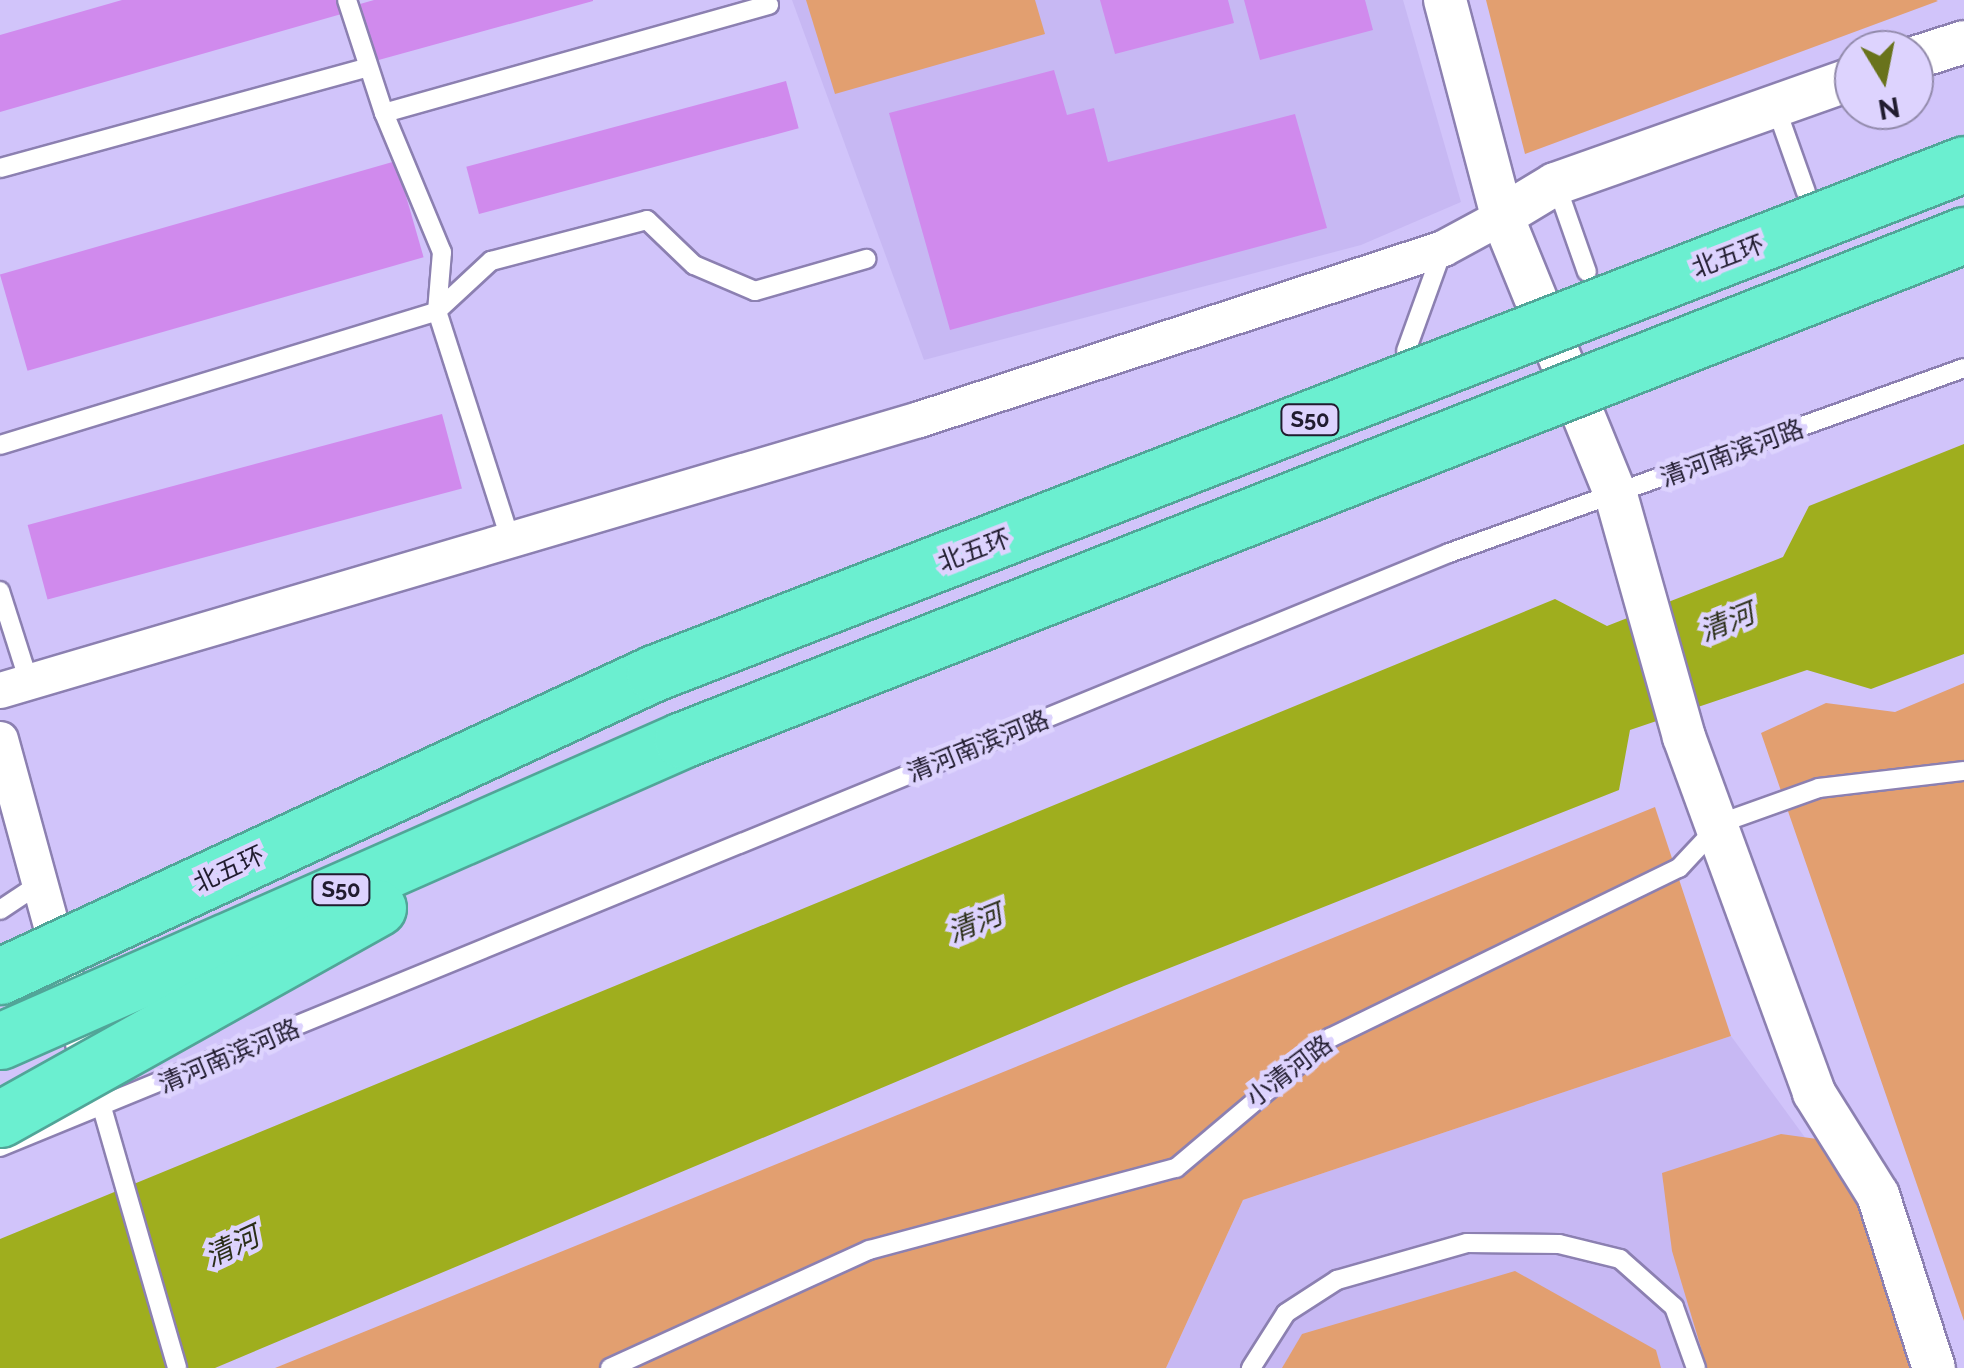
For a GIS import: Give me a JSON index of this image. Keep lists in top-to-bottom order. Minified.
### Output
{"streets":{"highway":["北五环","S50"],"lane":["清河南滨河路","小清河路"]},"water":["清河"],"north":"bottom"}
